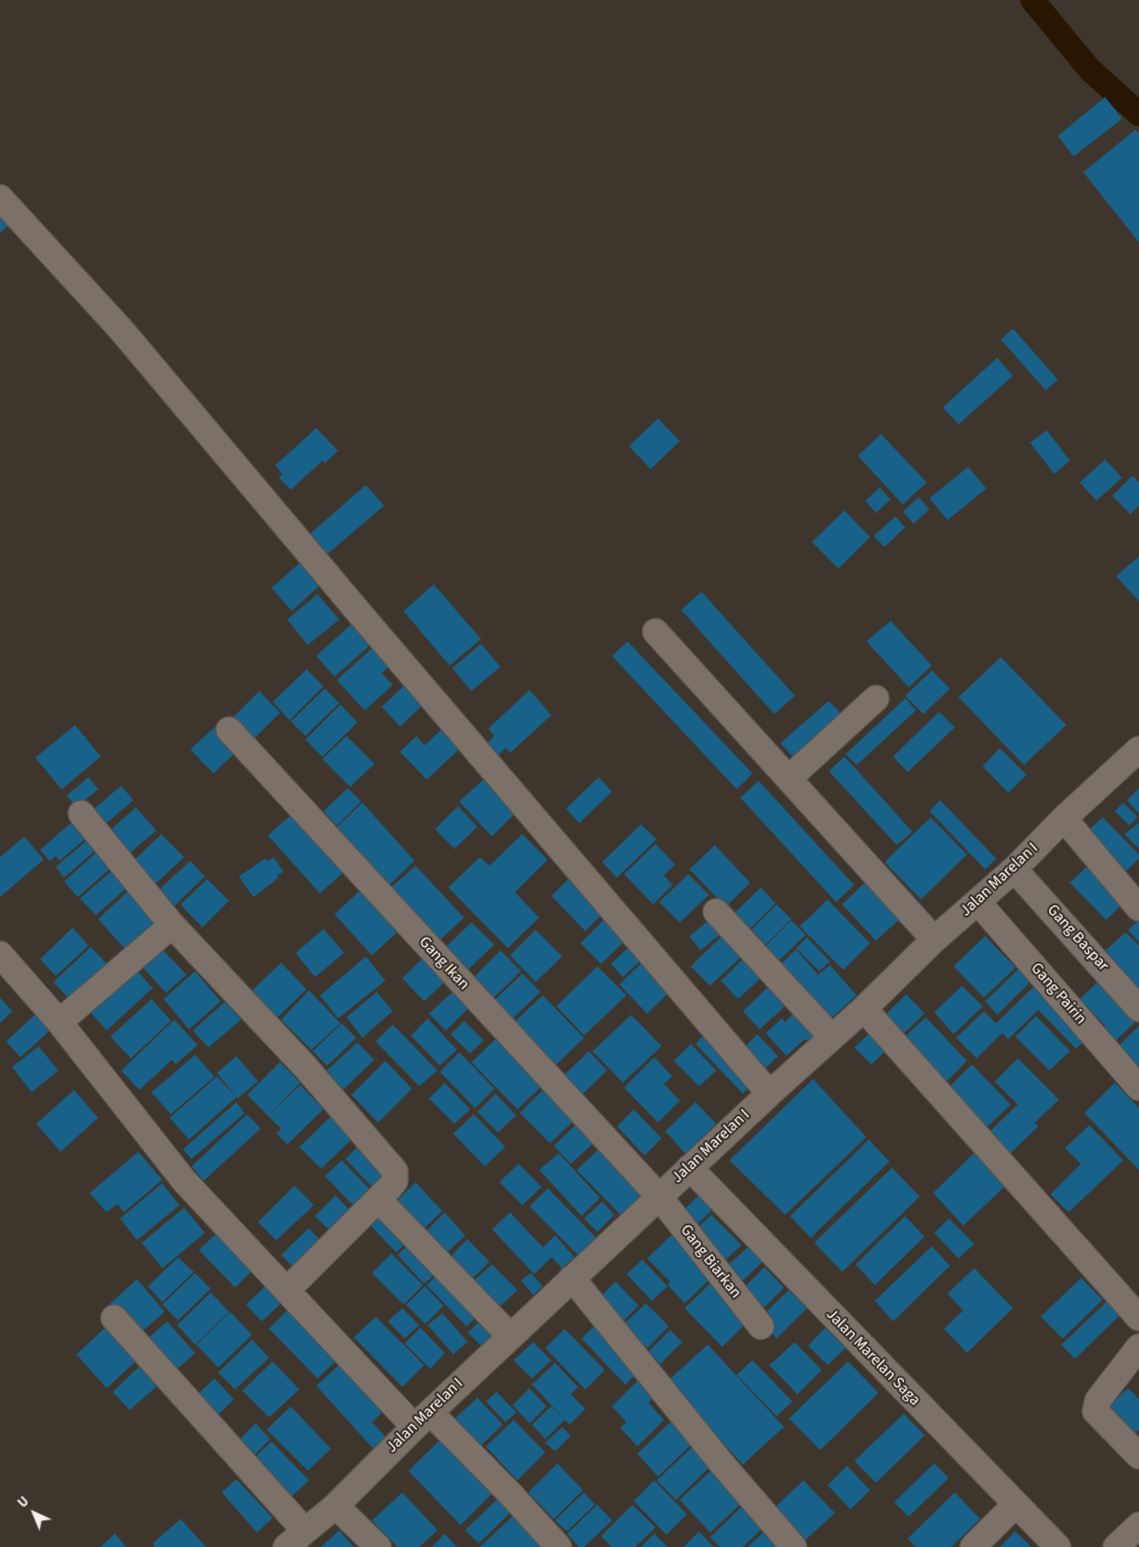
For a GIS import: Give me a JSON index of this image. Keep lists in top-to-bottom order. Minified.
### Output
{"streets":{"street":["Jalan Marelan I","Gang Baspar","Gang Ikan","Gang Pairin","Gang Biarkan","Jalan Marelan Saga"]},"crossings":[["Jalan Marelan I","Gang Baspar"],["Jalan Marelan I","Gang Ikan"],["Jalan Marelan I","Gang Pairin"],["Jalan Marelan I","Gang Biarkan"],["Jalan Marelan I","Jalan Marelan Saga"],["Gang Ikan","Gang Biarkan"]],"north":"top left"}
